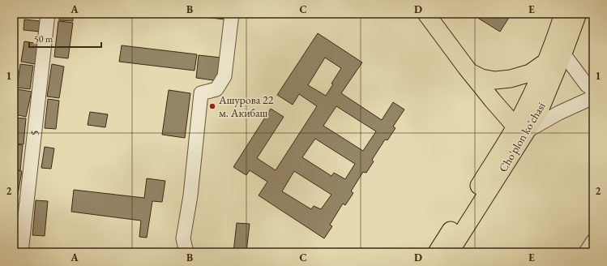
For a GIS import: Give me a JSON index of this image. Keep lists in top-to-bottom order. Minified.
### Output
{"streets":{"main road":["Choʻplon koʻchasi"],"street":["5"]},"places":["Ашурова 22 м. Акибаш"],"scale_bar":"50 m","grid":{"columns":["A","B","C","D","E"],"rows":["1","2"]}}
